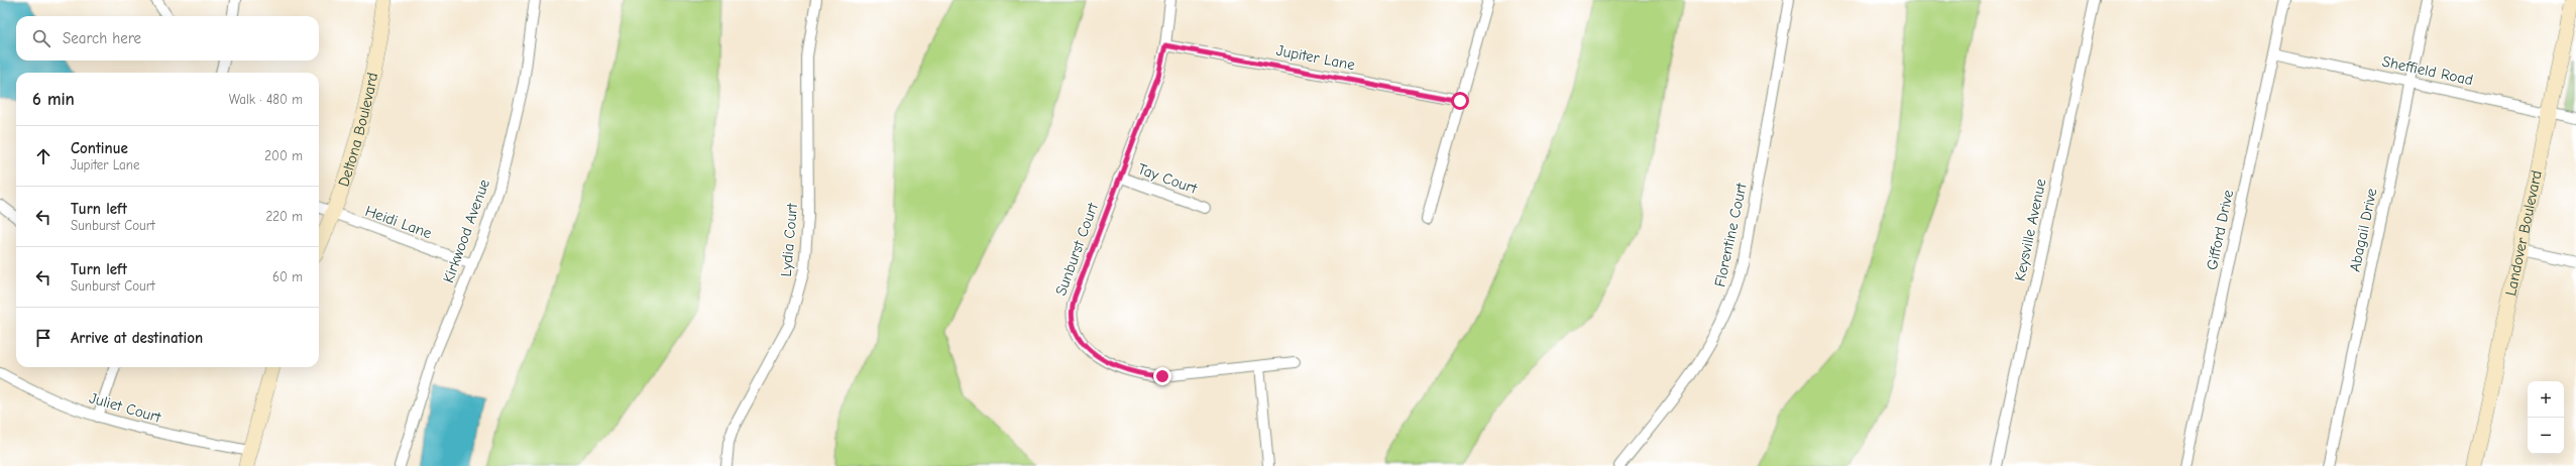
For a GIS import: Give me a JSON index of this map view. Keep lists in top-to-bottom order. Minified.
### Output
{"streets":{"street":["Jupiter Lane","Sheffield Road","Deltona Boulevard","Tay Court","Heidi Lane","Keysville Avenue","Gifford Drive","Abagail Drive","Kirkwood Avenue","Landover Boulevard","Florentine Court","Lydia Court","Sunburst Court","Juliet Court"]},"crossings":[["Jupiter Lane","Sunburst Court"],["Sheffield Road","Gifford Drive"],["Sheffield Road","Abagail Drive"],["Sheffield Road","Landover Boulevard"],["Deltona Boulevard","Heidi Lane"],["Tay Court","Sunburst Court"],["Heidi Lane","Kirkwood Avenue"]],"page":{"search":"Search here","heading":["6 min","Walk · 480 m"],"list":[["Continue","Jupiter Lane","200 m"],["Turn left","Sunburst Court","220 m"],["Turn left","Sunburst Court","60 m"],"Arrive at destination"],"map_buttons":["+","−"]}}
